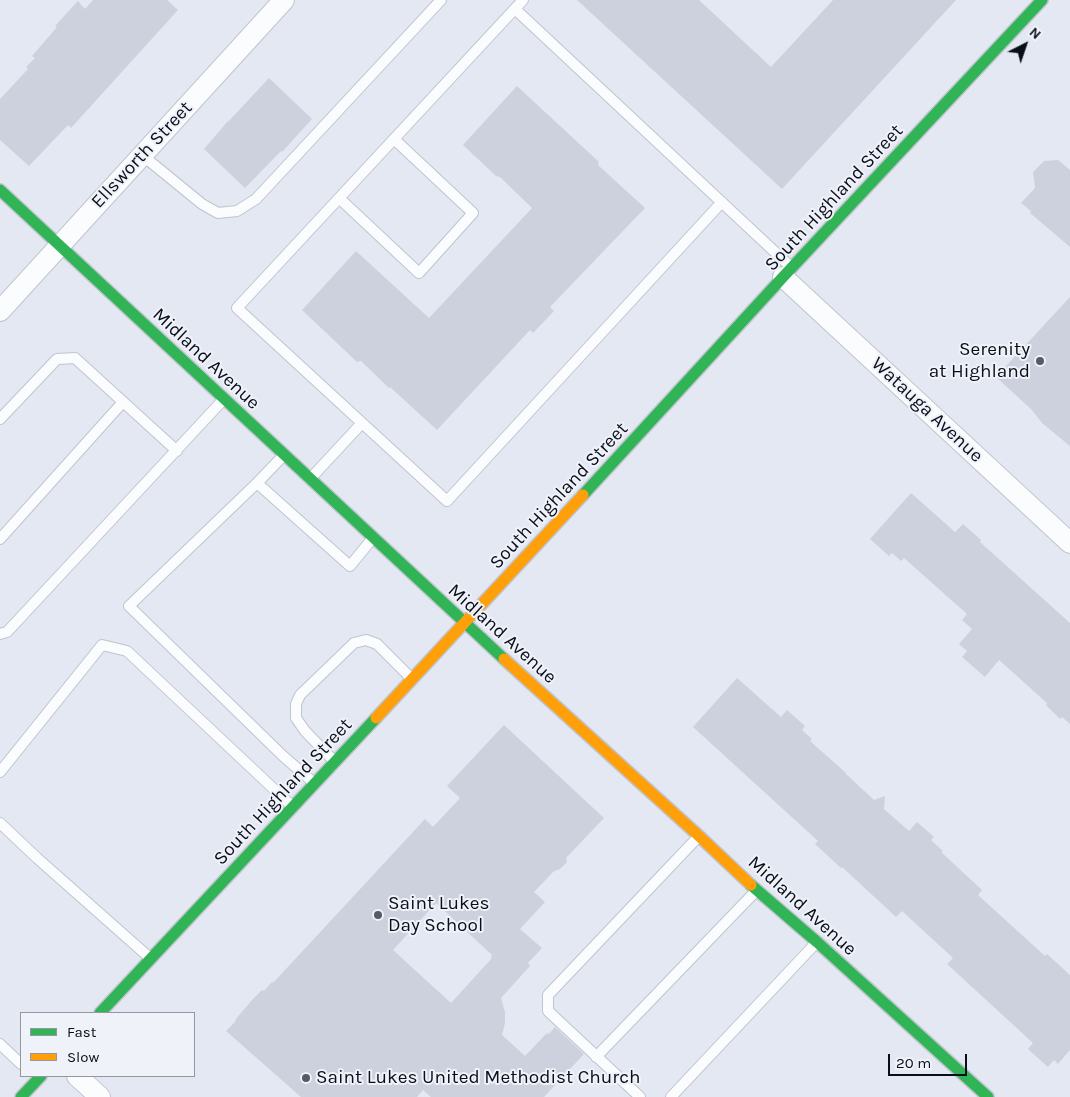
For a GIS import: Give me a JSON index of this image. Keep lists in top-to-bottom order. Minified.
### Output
{"streets":{"main road":["South Highland Street","Midland Avenue"],"street":["Ellsworth Street","Watauga Avenue"]},"crossings":[["Ellsworth Street","Midland Avenue"],["South Highland Street","Midland Avenue"],["South Highland Street","Watauga Avenue"]],"places":["Serenity at Highland","Saint Lukes Day School","Saint Lukes United Methodist Church"],"legend":["Fast","Slow"],"scale_bar":"20 m","north":"top right"}
